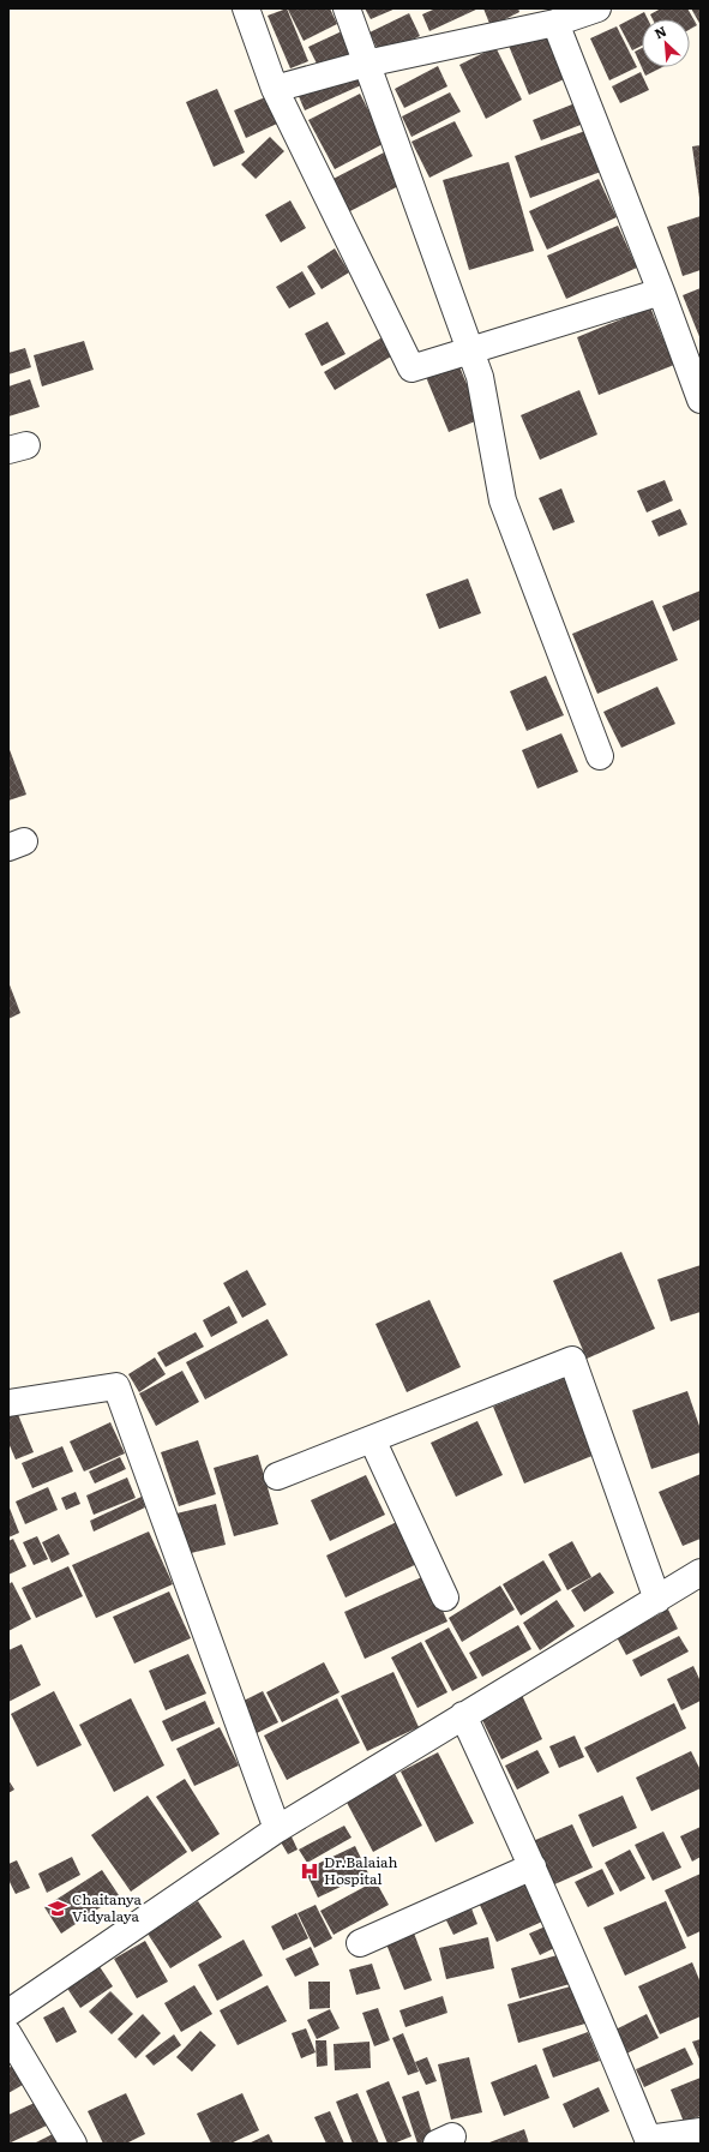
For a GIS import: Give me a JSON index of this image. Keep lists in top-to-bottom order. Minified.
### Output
{"places":{"hospital":["Dr.Balaiah Hospital"],"school or university":["Chaitanya Vidyalaya"]},"north":"top left"}
